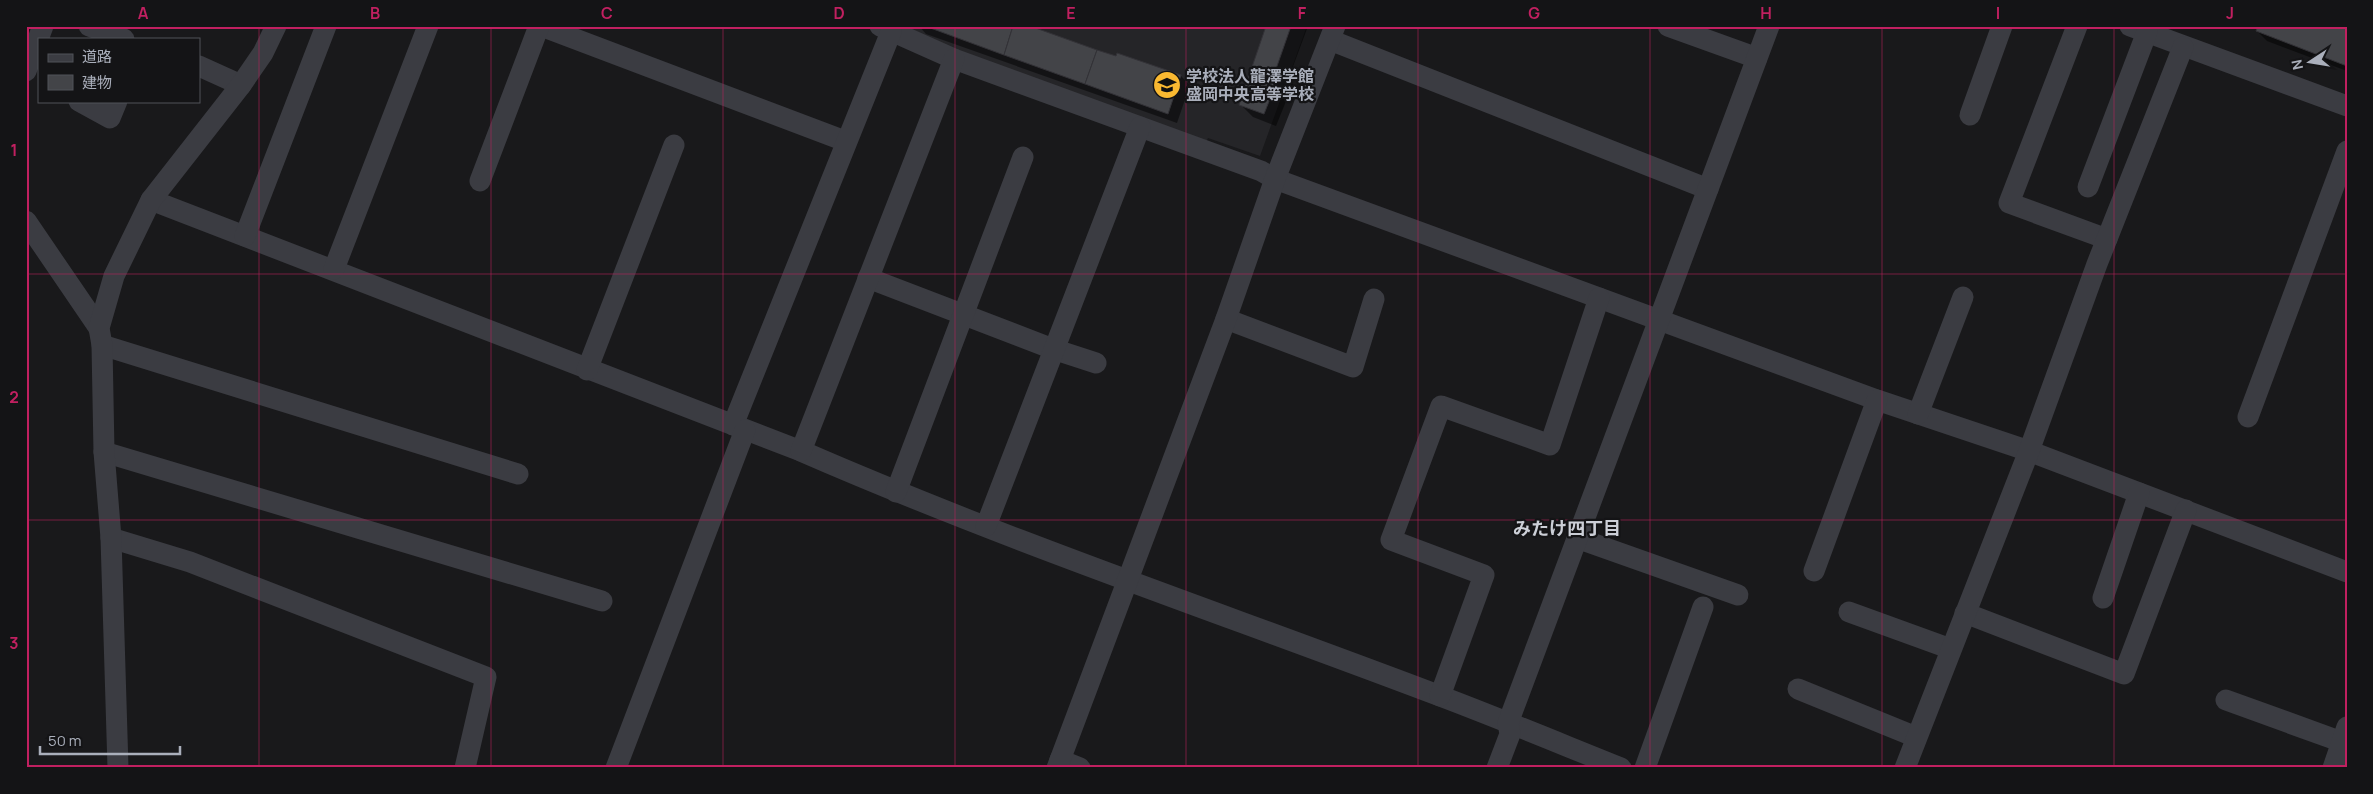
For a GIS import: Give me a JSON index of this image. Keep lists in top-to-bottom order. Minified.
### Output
{"districts":["みたけ四丁目"],"places":{"school or university":["学校法人龍澤学館 盛岡中央高等学校"]},"legend":["道路","建物"],"scale_bar":"50 m","north":"left","grid":{"columns":["A","B","C","D","E","F","G","H","I","J"],"rows":["1","2","3"]}}
